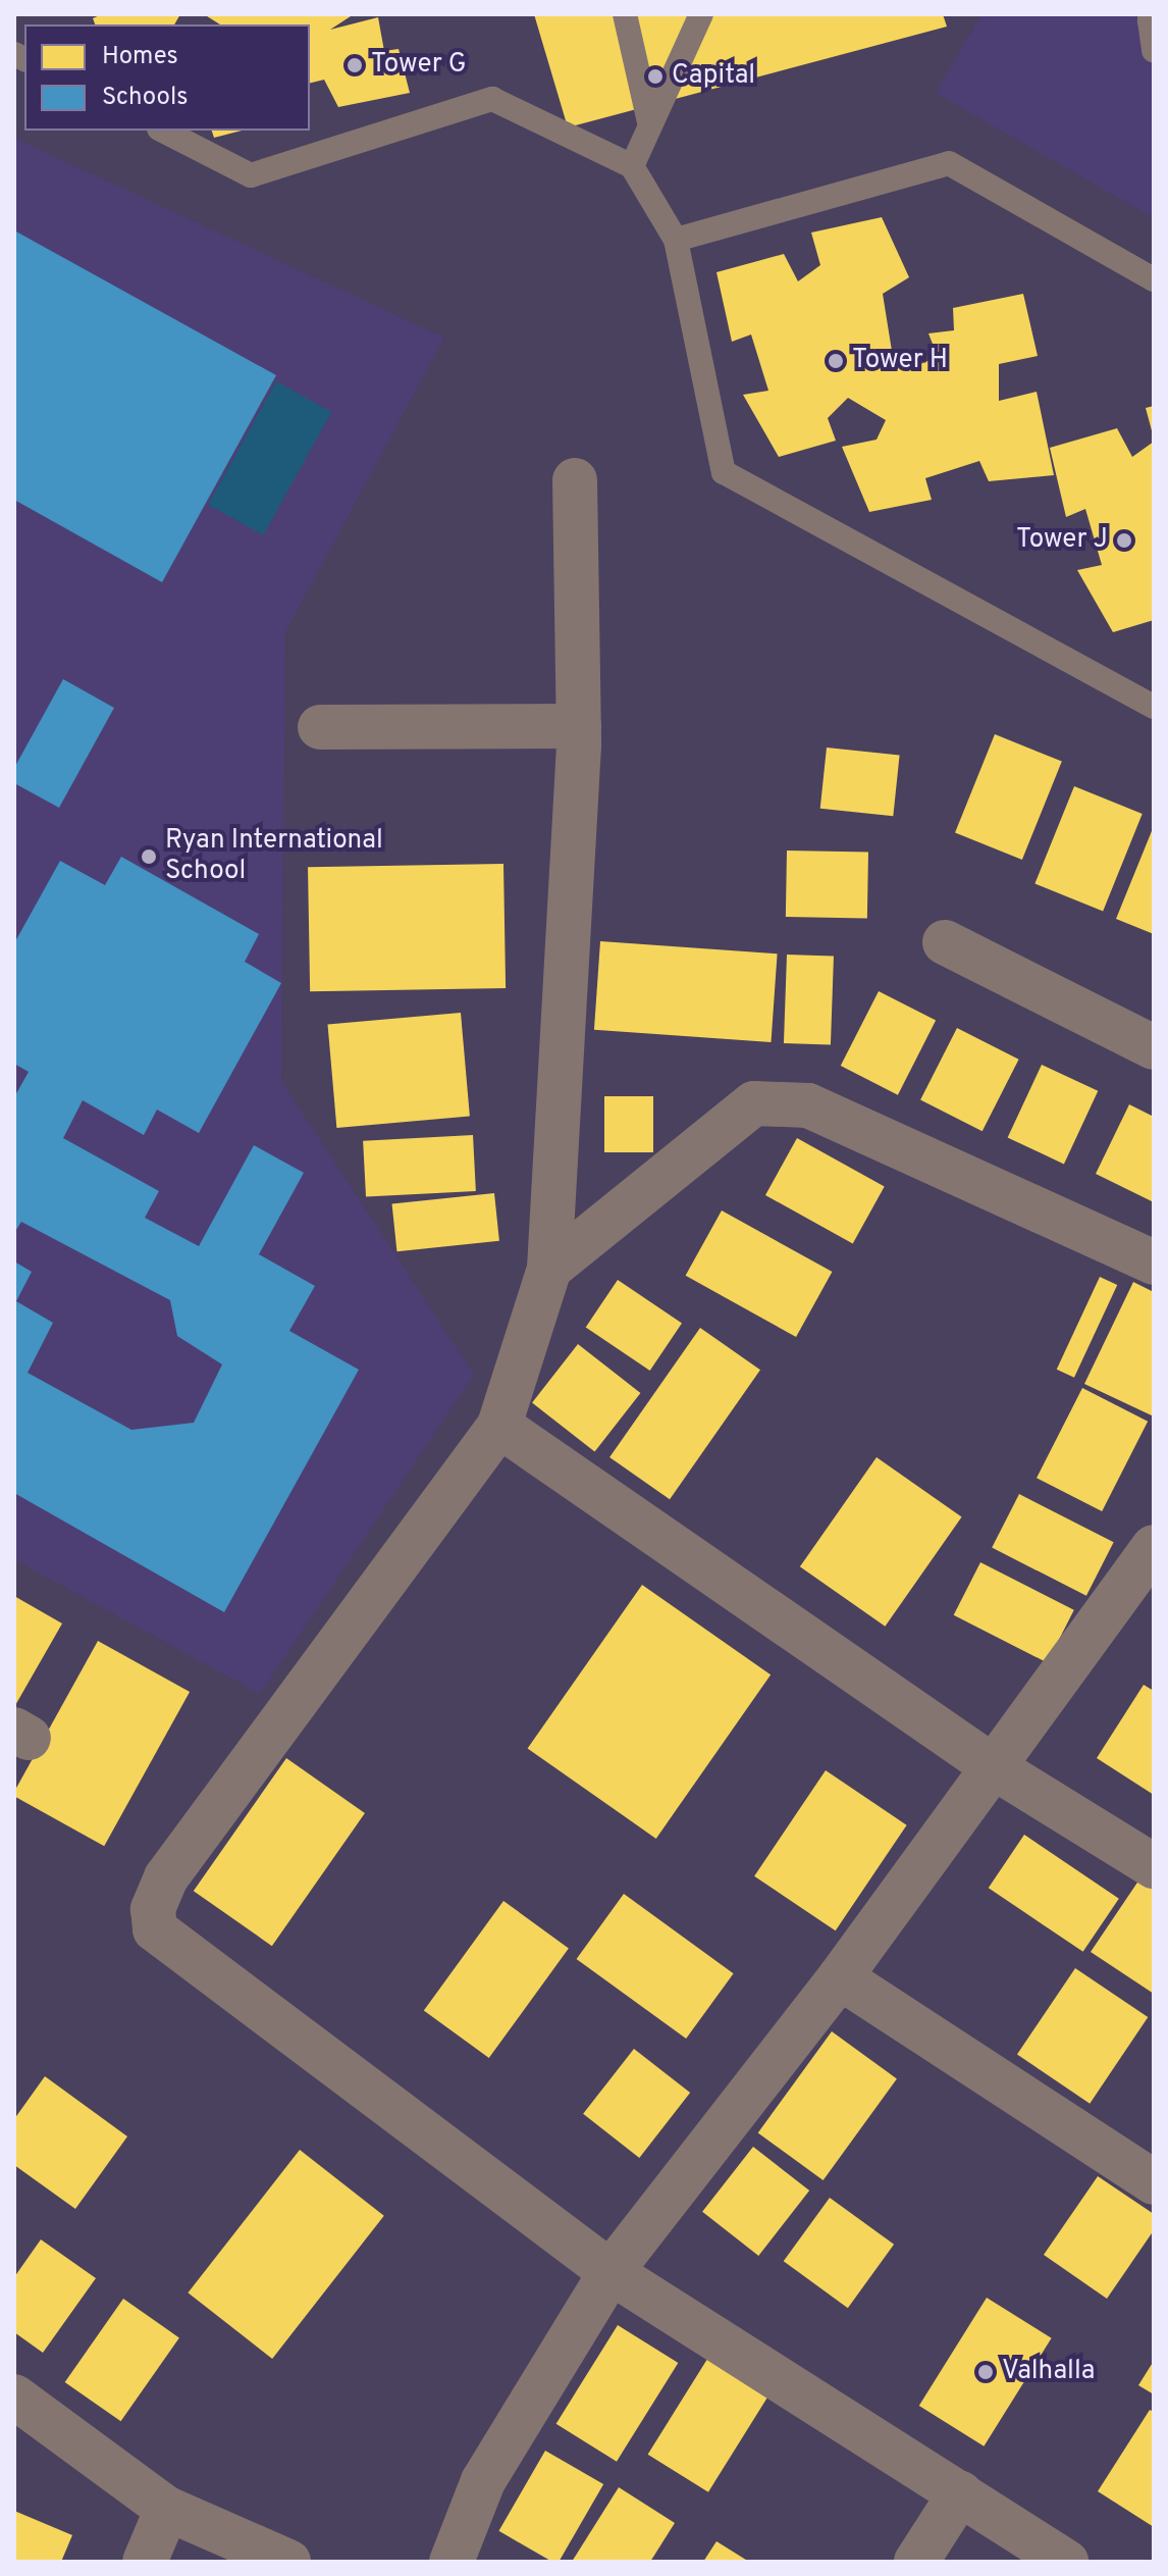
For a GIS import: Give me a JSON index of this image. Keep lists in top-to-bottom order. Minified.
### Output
{"places":["Tower G","Capital","Tower H","Tower J","Ryan International School","Valhalla"],"legend":["Homes","Schools"]}
